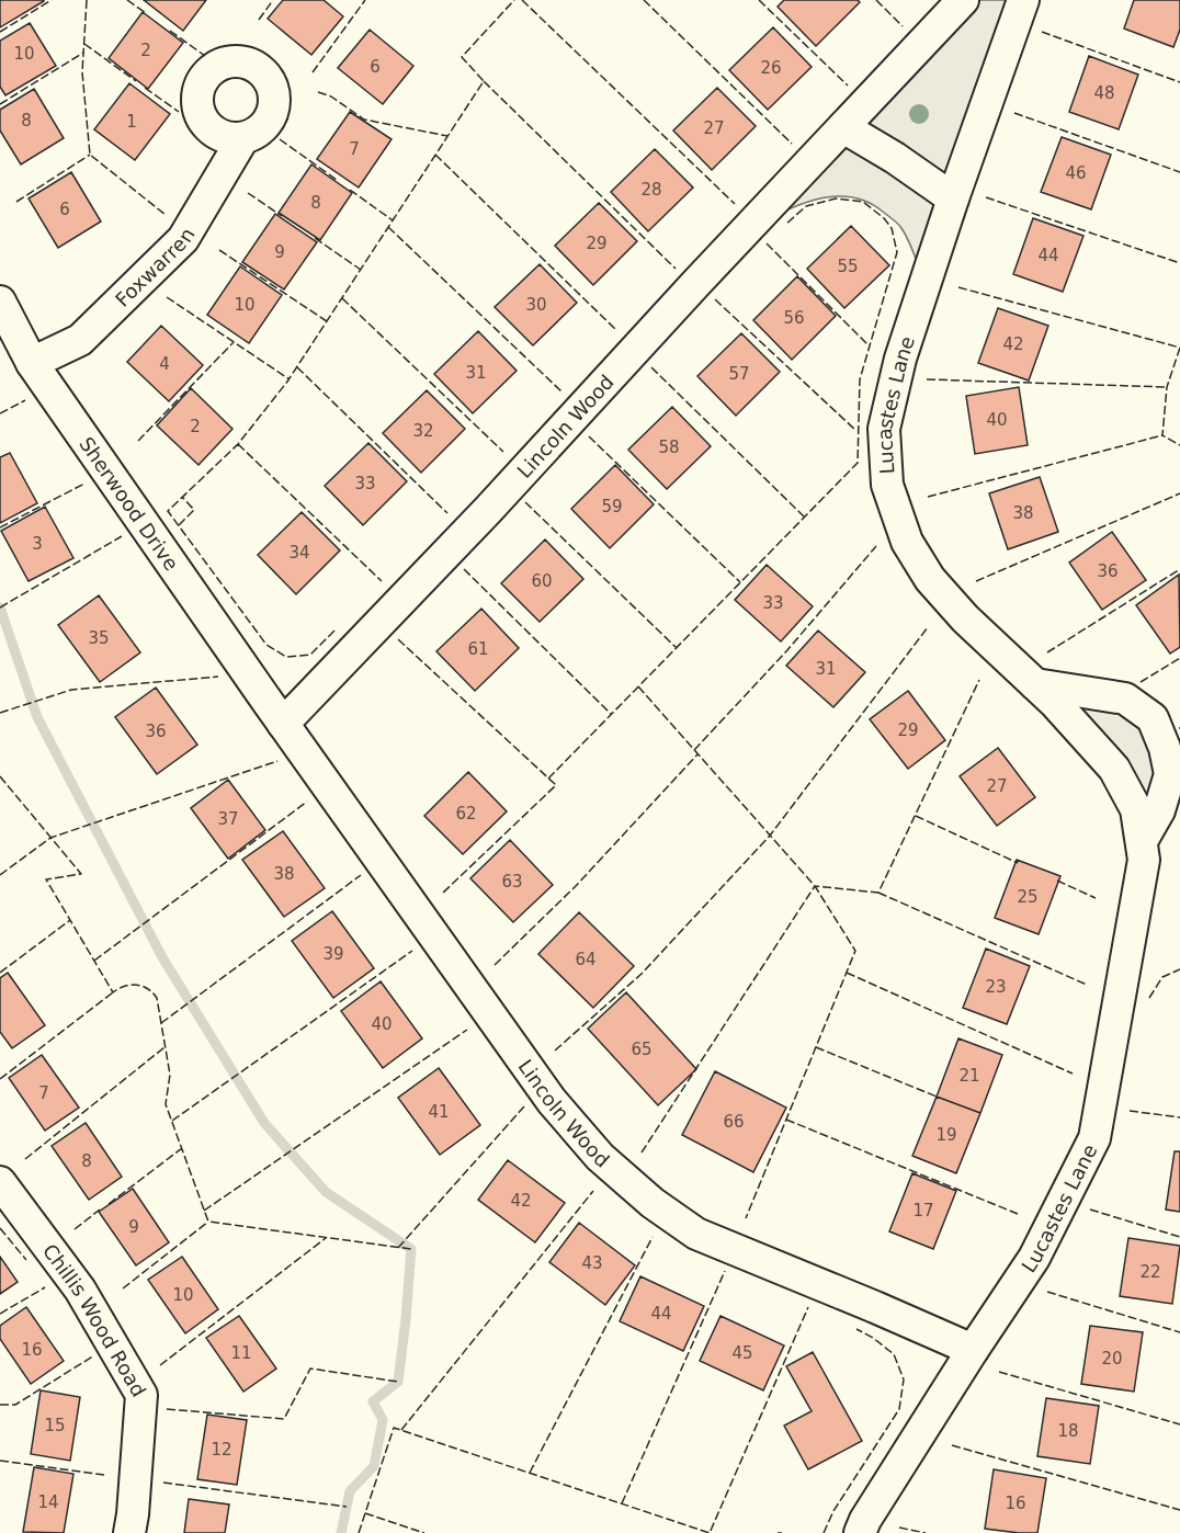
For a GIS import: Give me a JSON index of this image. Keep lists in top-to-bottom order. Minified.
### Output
{"streets":{"street":["Foxwarren","Lucastes Lane","Lincoln Wood","Sherwood Drive","Chillis Wood Road"]},"crossings":[["Foxwarren","Sherwood Drive"],["Lucastes Lane","Lincoln Wood"],["Lincoln Wood","Sherwood Drive"]],"house_numbers":["2","10","6","26","48","8","1","27","7","46","28","8","6","29","9","44","55","10","30","56","42","4","31","57","40","2","32","58","33","59","38","3","34","36","60","33","35","61","31","29","36","27","62","37","38","63","25","39","64","23","40","65","21","7","41","66","19","8","42","17","9","43","22","10","44","16","11","45","20","15","18","12","14","16"]}
